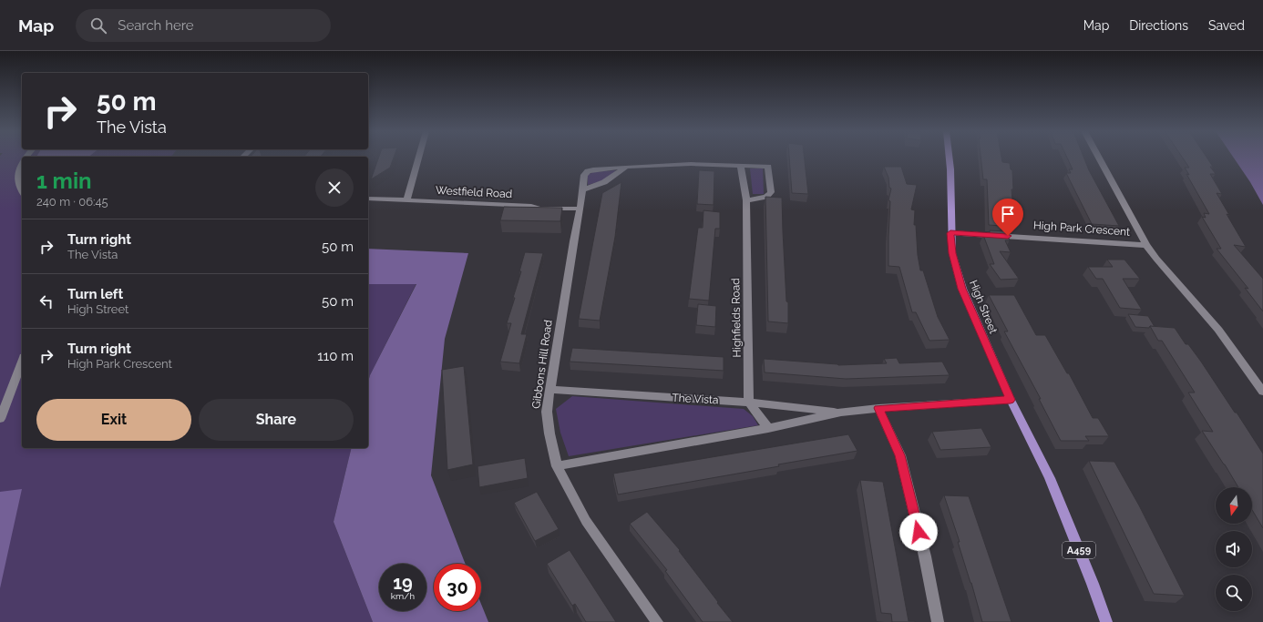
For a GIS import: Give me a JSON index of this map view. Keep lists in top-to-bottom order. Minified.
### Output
{"streets":{"main road":["High Street","A459"],"street":["Westfield Road","High Park Crescent","Highfields Road","Gibbons Hill Road","The Vista"]},"crossings":[["Westfield Road","Gibbons Hill Road"],["High Park Crescent","High Street"],["High Street","The Vista"],["Highfields Road","The Vista"],["Gibbons Hill Road","The Vista"]],"north":"bottom","page":{"header":"Map","search":"Search here","nav":["Map","Directions","Saved"],"turn":["50 m","The Vista"],"heading":["1 min","240 m · 06:45"],"list":[{"name":"Turn right","note":"The Vista","value":"50 m"},{"name":"Turn left","note":"High Street","value":"50 m"},{"name":"Turn right","note":"High Park Crescent","value":"110 m"}],"buttons":["Exit","Share"],"speed":"19 km/h","limit":"30"}}
